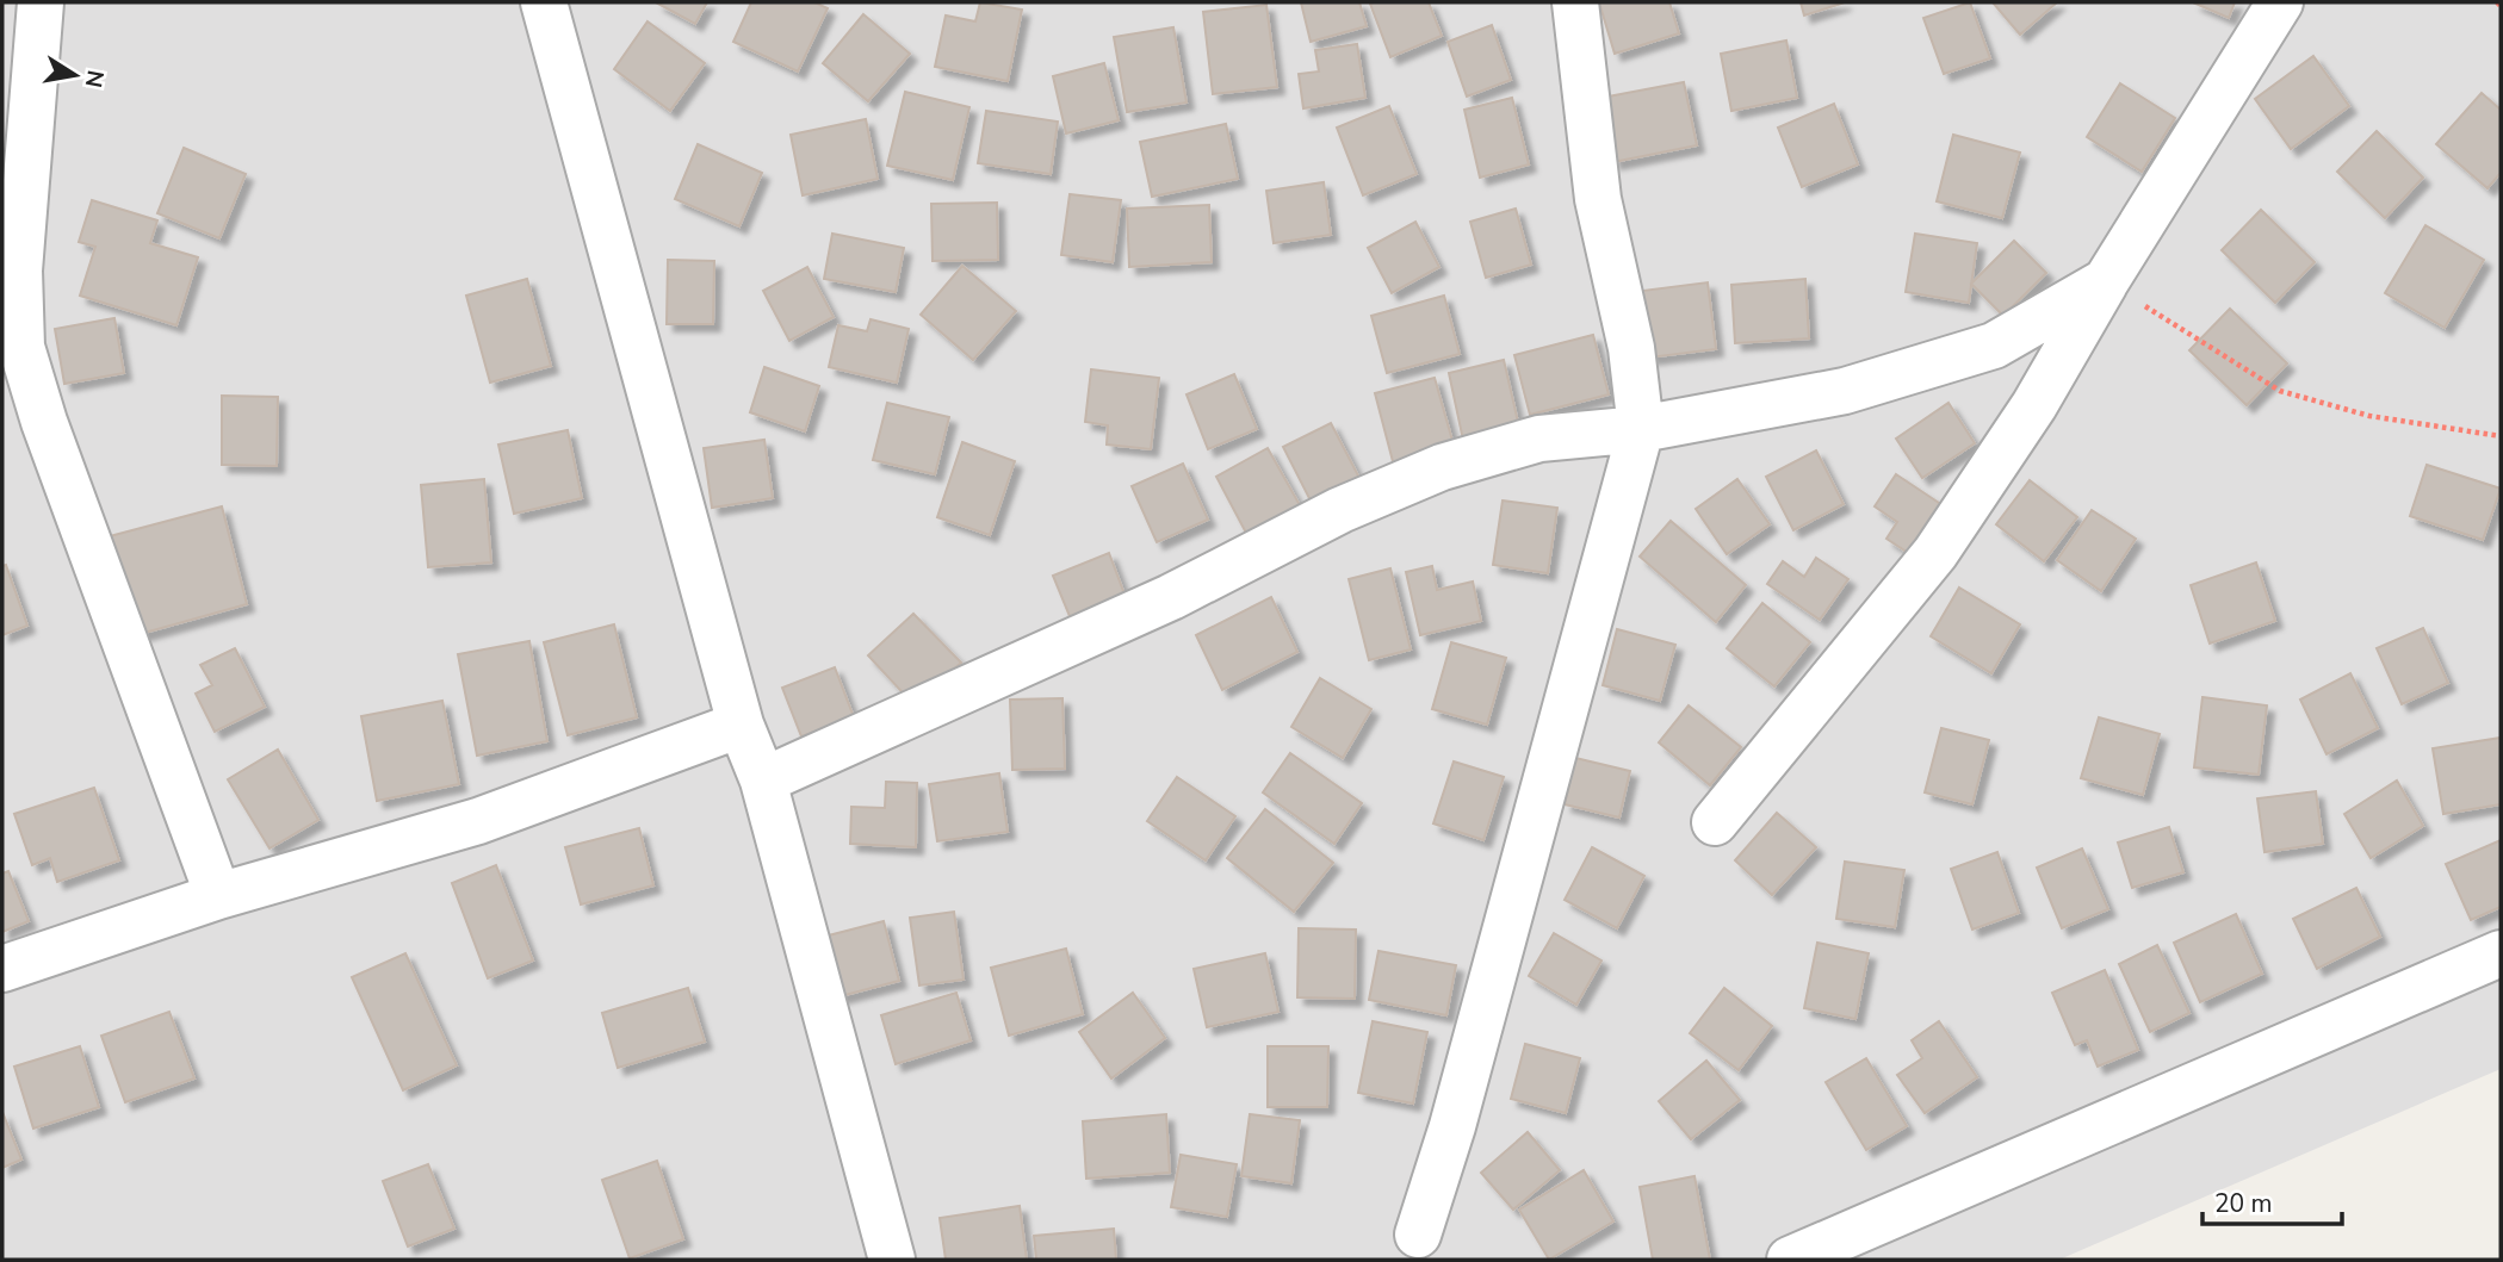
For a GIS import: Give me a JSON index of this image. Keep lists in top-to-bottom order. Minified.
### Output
{"scale_bar":"20 m","north":"right"}
